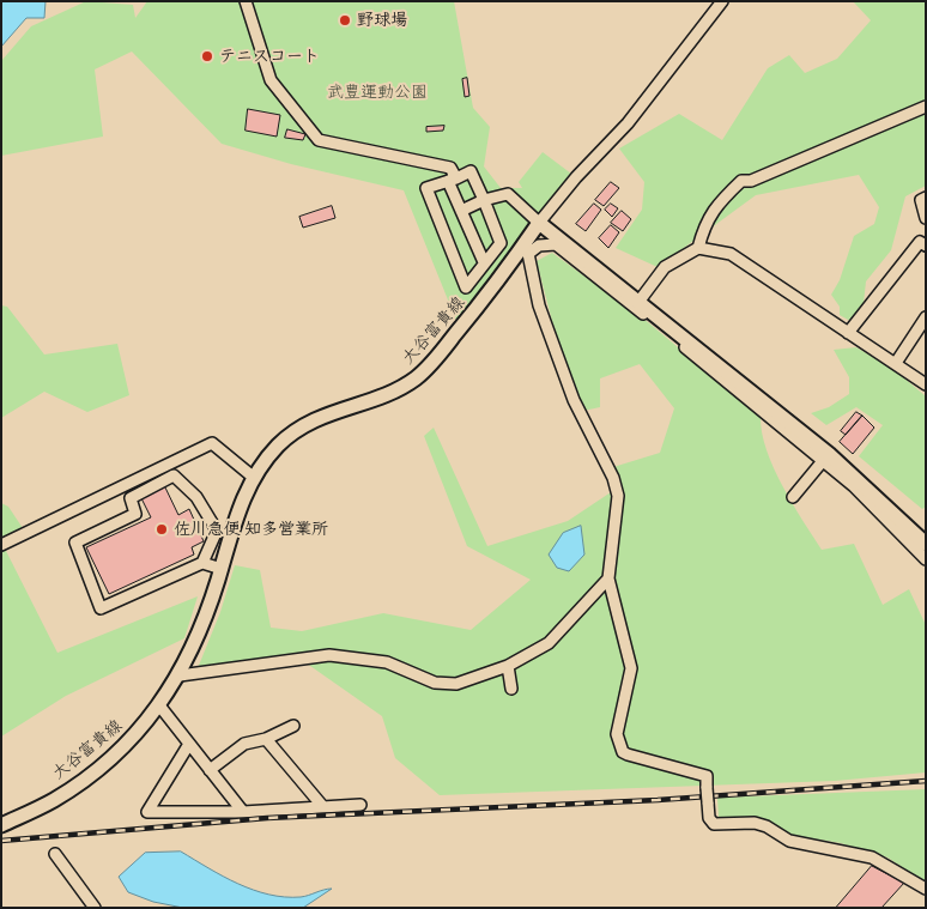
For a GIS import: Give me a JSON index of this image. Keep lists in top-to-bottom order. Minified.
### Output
{"streets":{"main road":["大谷富貴線"]},"parks":["武豊運動公園"],"places":["野球場","テニスコート","佐川急便 知多営業所"]}
